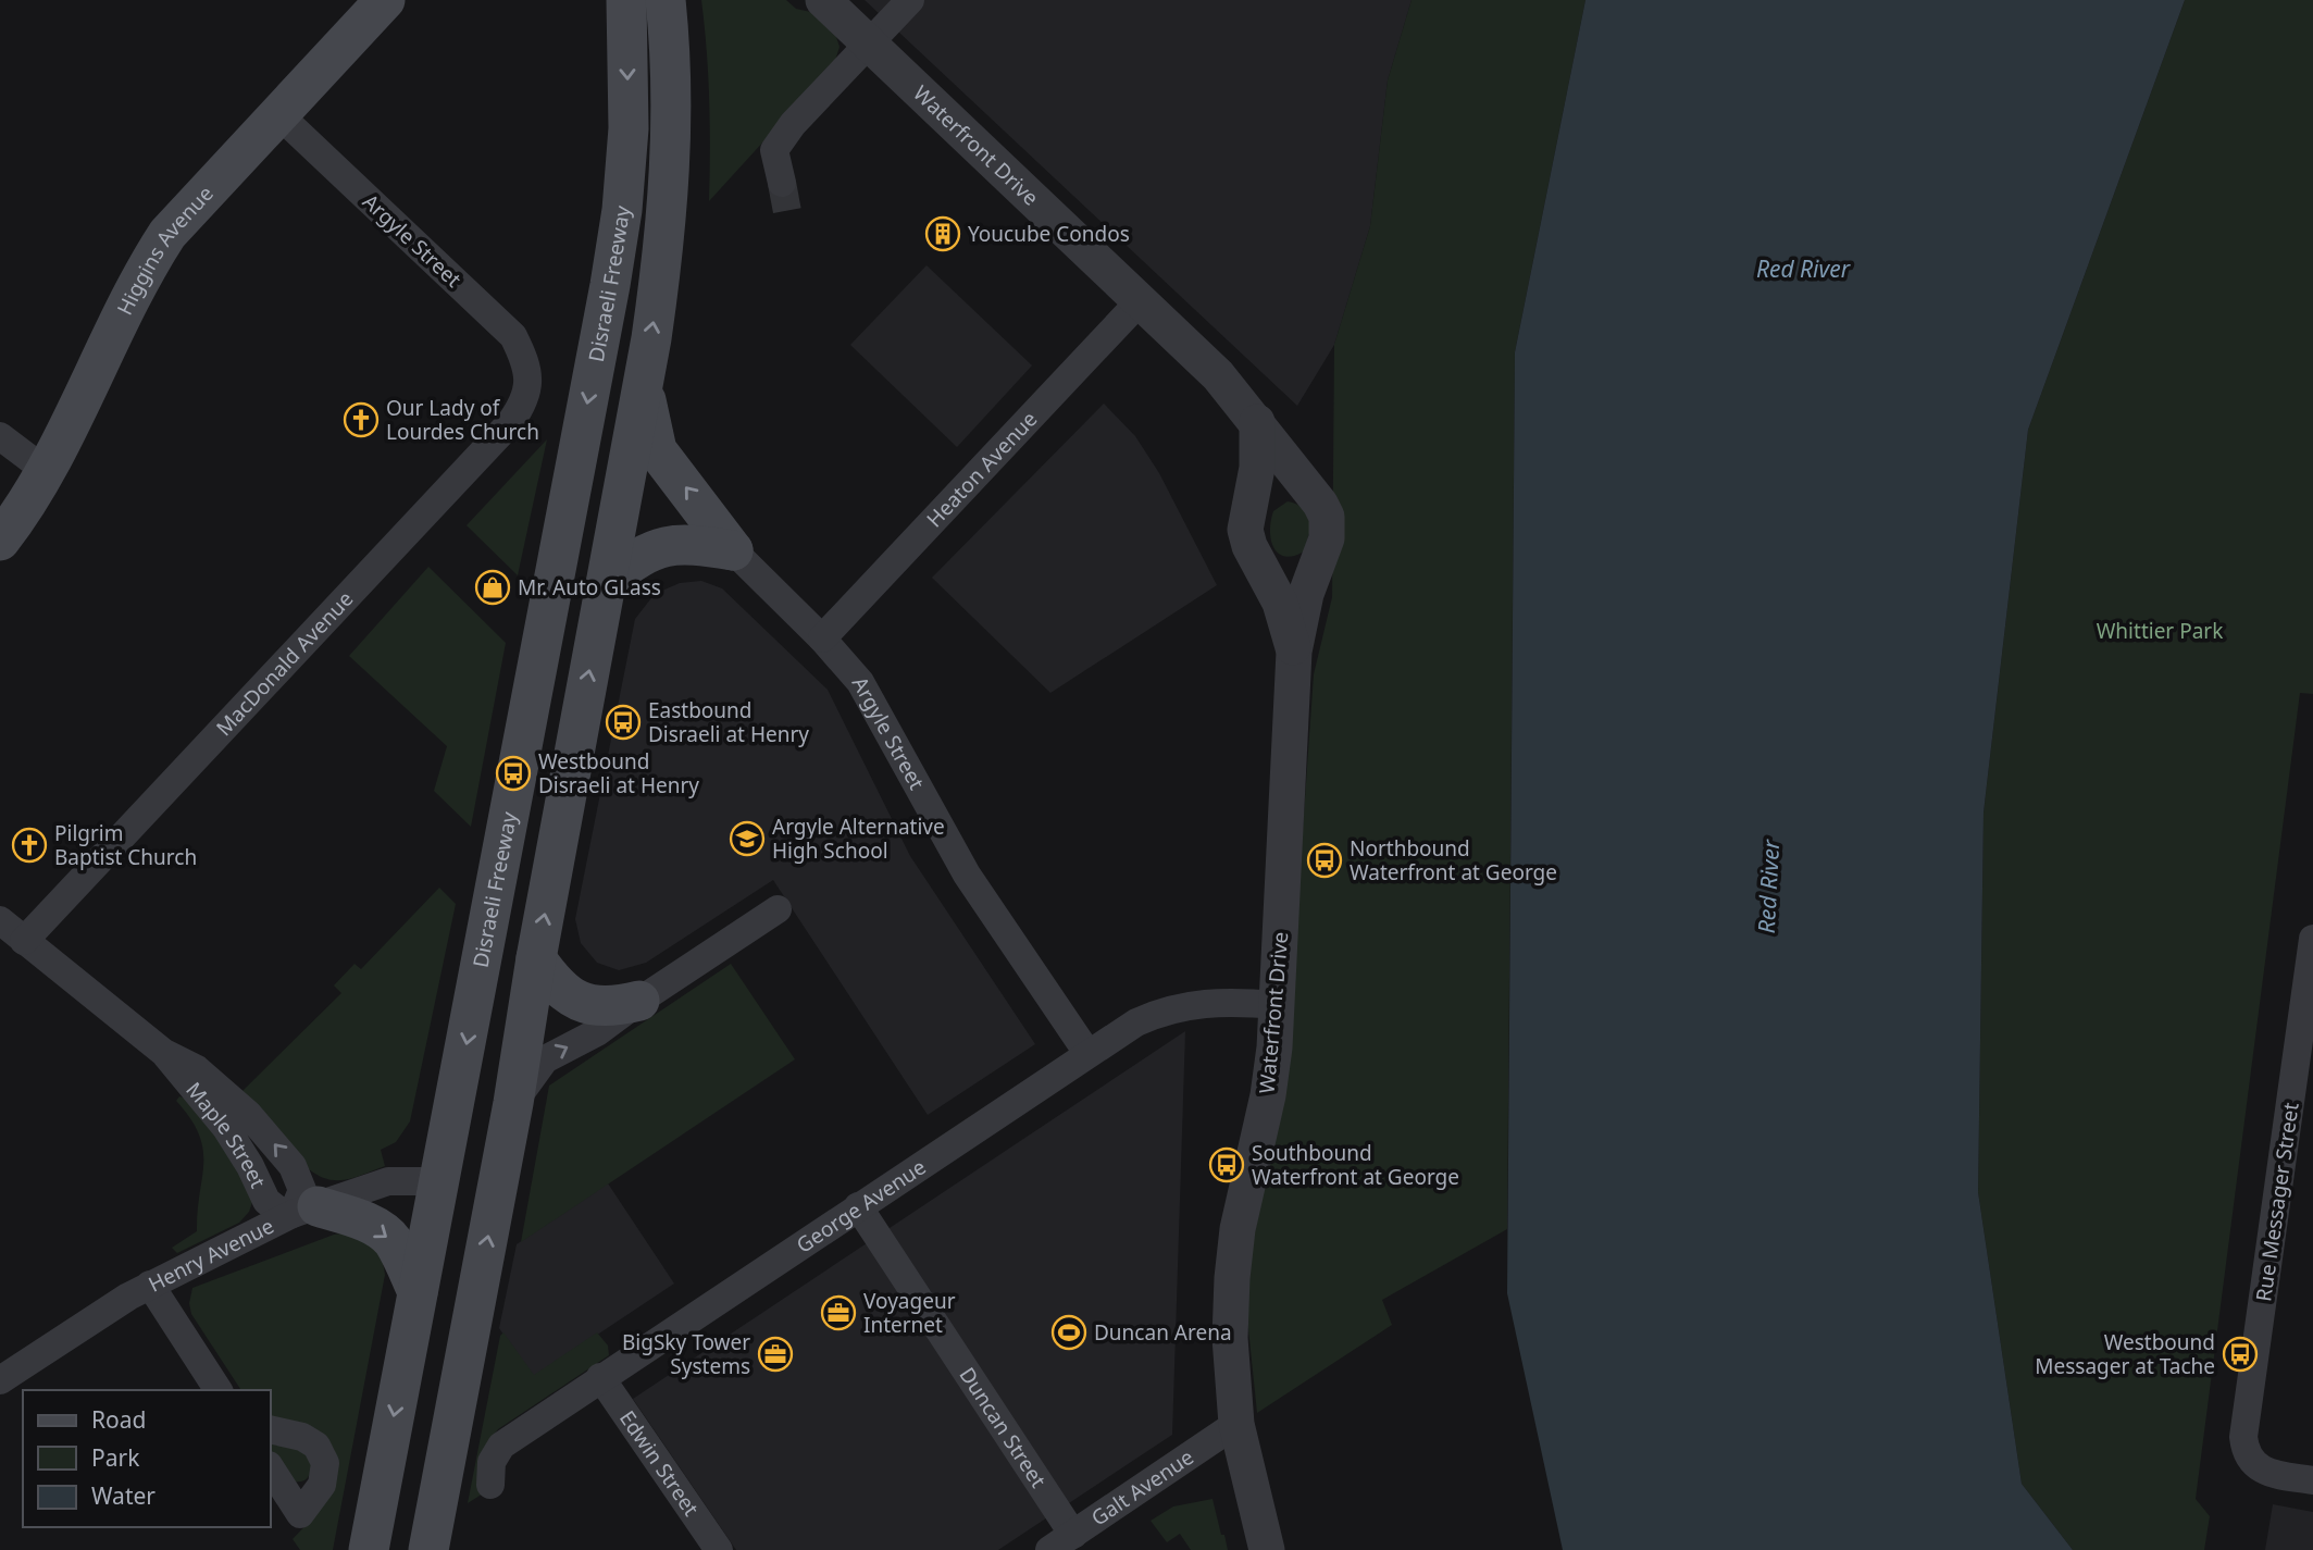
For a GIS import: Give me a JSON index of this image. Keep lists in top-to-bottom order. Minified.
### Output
{"streets":{"main road":["Higgins Avenue","Disraeli Freeway"],"street":["Waterfront Drive","Argyle Street","Heaton Avenue","MacDonald Avenue","Maple Street","Rue Messager Street","George Avenue","Henry Avenue","Duncan Street","Edwin Street","Galt Avenue"]},"crossings":[["Waterfront Drive","Heaton Avenue"],["Waterfront Drive","George Avenue"],["Waterfront Drive","Galt Avenue"],["Argyle Street","Higgins Avenue"],["Argyle Street","Heaton Avenue"],["Argyle Street","MacDonald Avenue"],["Argyle Street","George Avenue"],["Disraeli Freeway","Henry Avenue"],["MacDonald Avenue","Maple Street"],["Maple Street","Henry Avenue"],["George Avenue","Duncan Street"],["George Avenue","Edwin Street"],["Duncan Street","Galt Avenue"]],"water":["Red River"],"parks":["Whittier Park"],"places":{"building":["Youcube Condos"],"church":["Our Lady of Lourdes Church","Pilgrim Baptist Church"],"shop":["Mr. Auto GLass"],"bus stop":["Eastbound Disraeli at Henry","Westbound Disraeli at Henry","Northbound Waterfront at George","Southbound Waterfront at George","Westbound Messager at Tache"],"school or university":["Argyle Alternative High School"],"office":["Voyageur Internet","BigSky Tower Systems"],"sports":["Duncan Arena"]},"legend":["Road","Park","Water"]}
